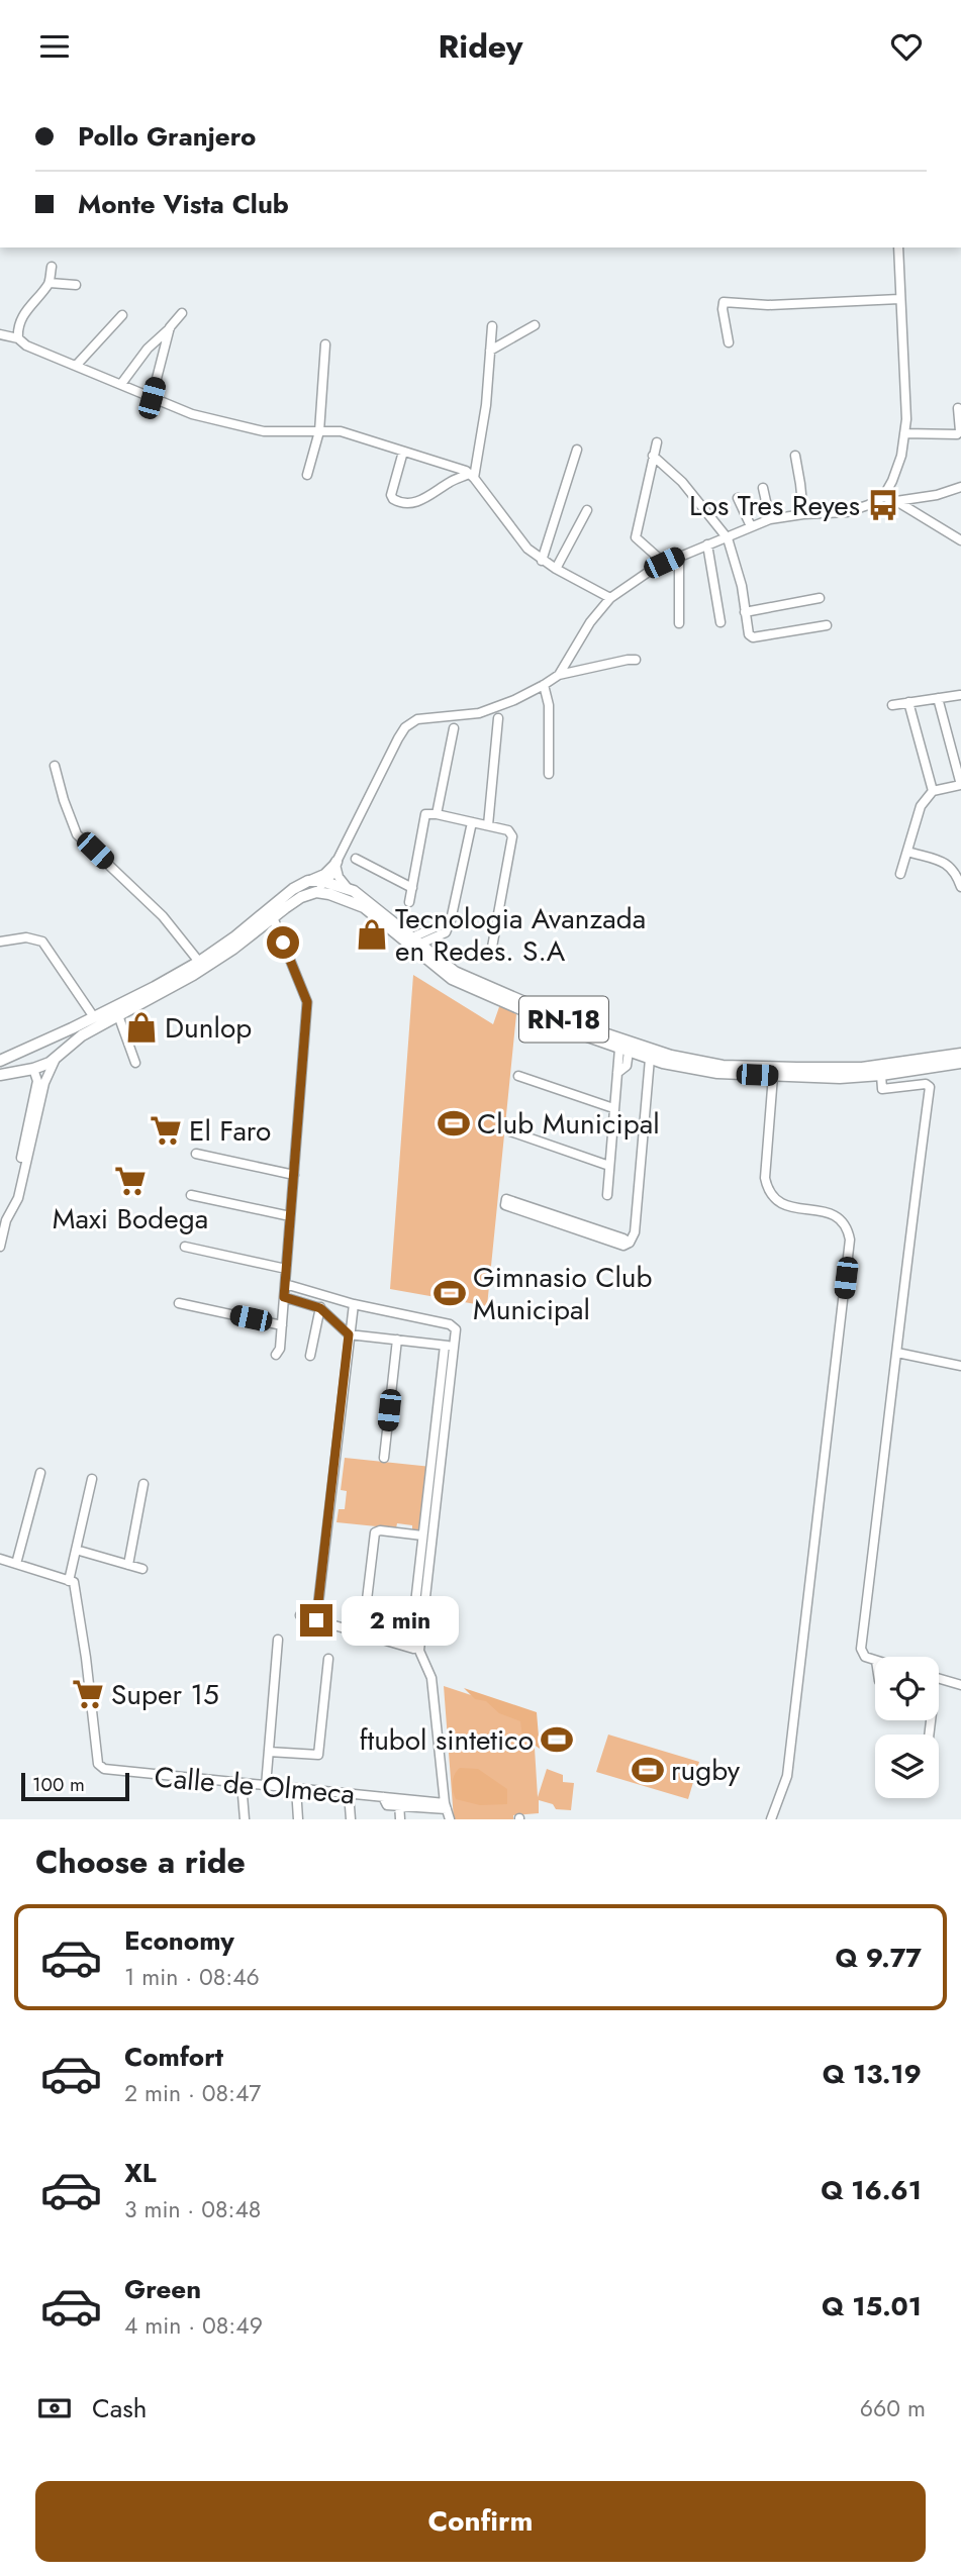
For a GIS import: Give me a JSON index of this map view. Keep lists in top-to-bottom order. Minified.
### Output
{"streets":{"main road":["RN-18"],"street":["Calle de Olmeca"]},"places":{"bus stop":["Los Tres Reyes"],"shop":["Tecnologia Avanzada en Redes. S.A","Dunlop"],"sports":["Club Municipal","Gimnasio Club Municipal","ftubol sintetico","rugby"],"supermarket":["El Faro","Maxi Bodega","Super 15"]},"scale_bar":"100 m","page":{"header":"Ridey","banner":["Pollo Granjero","Monte Vista Club"],"bubble":"2 min","scale":"100 m","heading":"Choose a ride","list":[{"name":"Economy","note":"1 min · 08:46","value":"Q 9.77"},{"name":"Comfort","note":"2 min · 08:47","value":"Q 13.19"},{"name":"XL","note":"3 min · 08:48","value":"Q 16.61"},{"name":"Green","note":"4 min · 08:49","value":"Q 15.01"}],"pay":["Cash","660 m"],"buttons":"Confirm"}}
